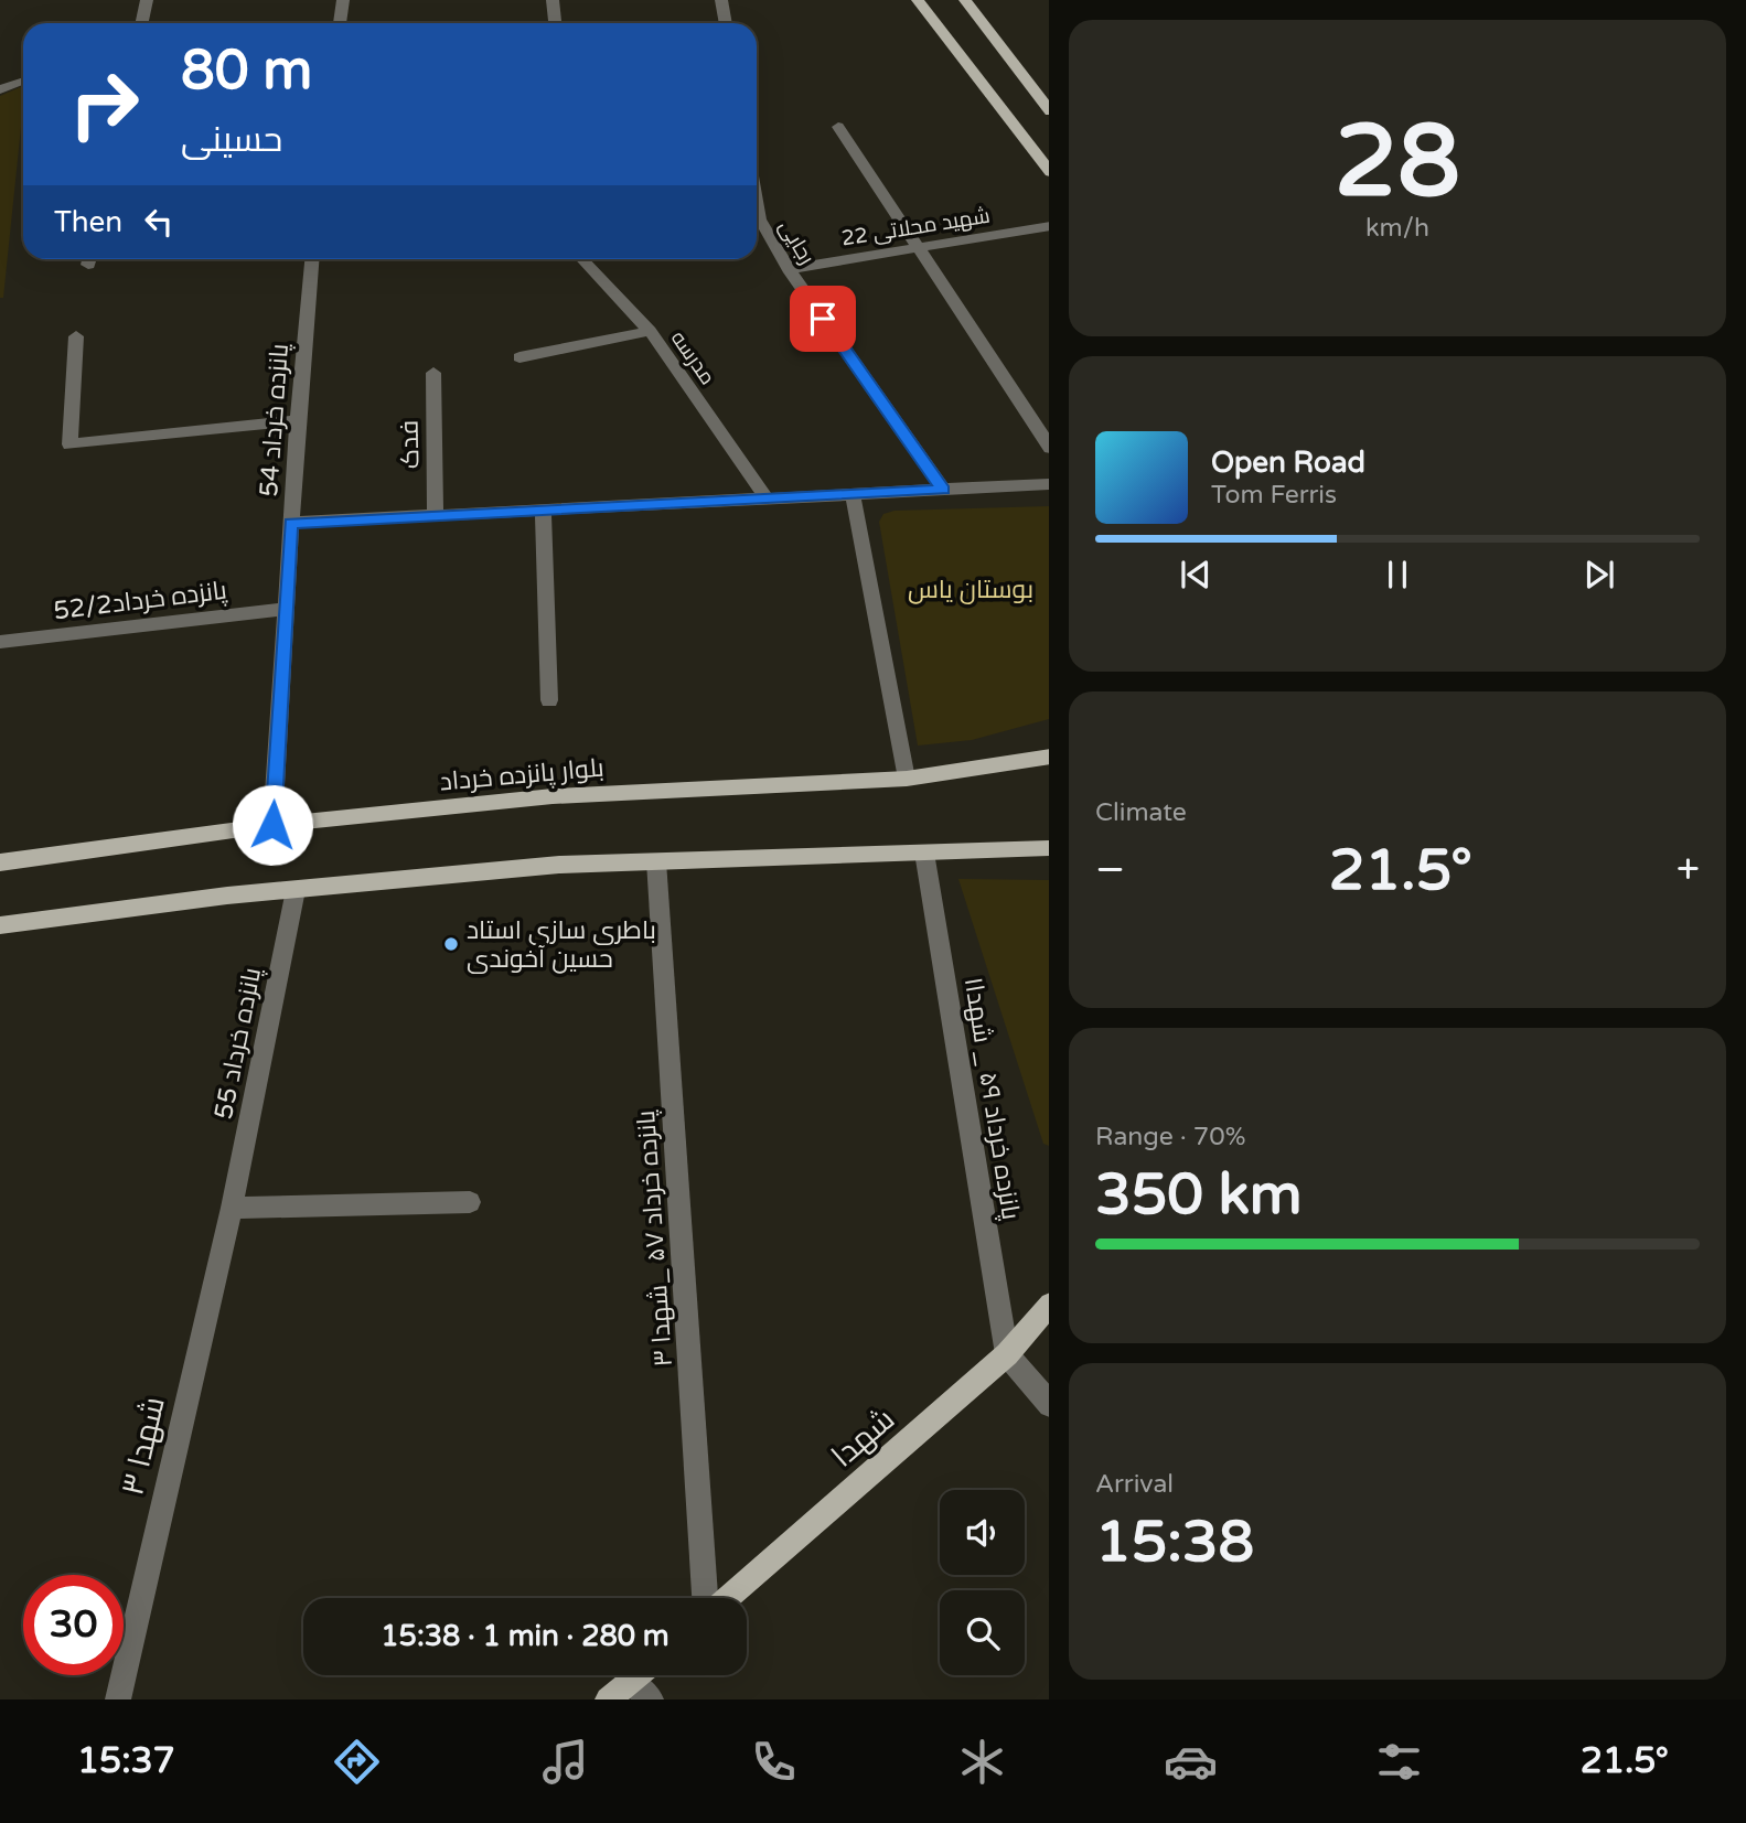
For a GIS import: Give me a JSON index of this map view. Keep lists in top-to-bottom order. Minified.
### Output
{"streets":{"main road":["بلوار پانزده خرداد","شهدا"],"street":["شهید محلاتی 22","رجایی","مدرسه","پانزده خرداد 54","فدک","پانزده خرداد52/2","پانزده خرداد 55","پانزده خرداد ۵۹ _ شهدا۱","پانزده خرداد ۵۷ _شهدا ۳","شهدا ۳"]},"crossings":[["شهید محلاتی 22","رجایی"],["پانزده خرداد 54","پانزده خرداد52/2"],["پانزده خرداد 54","بلوار پانزده خرداد"],["پانزده خرداد 55","شهدا ۳"],["پانزده خرداد ۵۹ _ شهدا۱","شهدا"]],"parks":["بوستان یاس"],"places":["باطری سازی استاد حسین آخوندی"],"page":{"tile":[["28","km/h"],"Climate",["Range · 70%","350 km"],["Arrival","15:38"]],"turn":["80 m","حسینی"],"then":"Then","song":["Open Road","Tom Ferris"],"heat":["−","21.5°","+"],"limit":"30","trip":"15:38 · 1 min · 280 m","tabs":["15:37","21.5°"]}}
